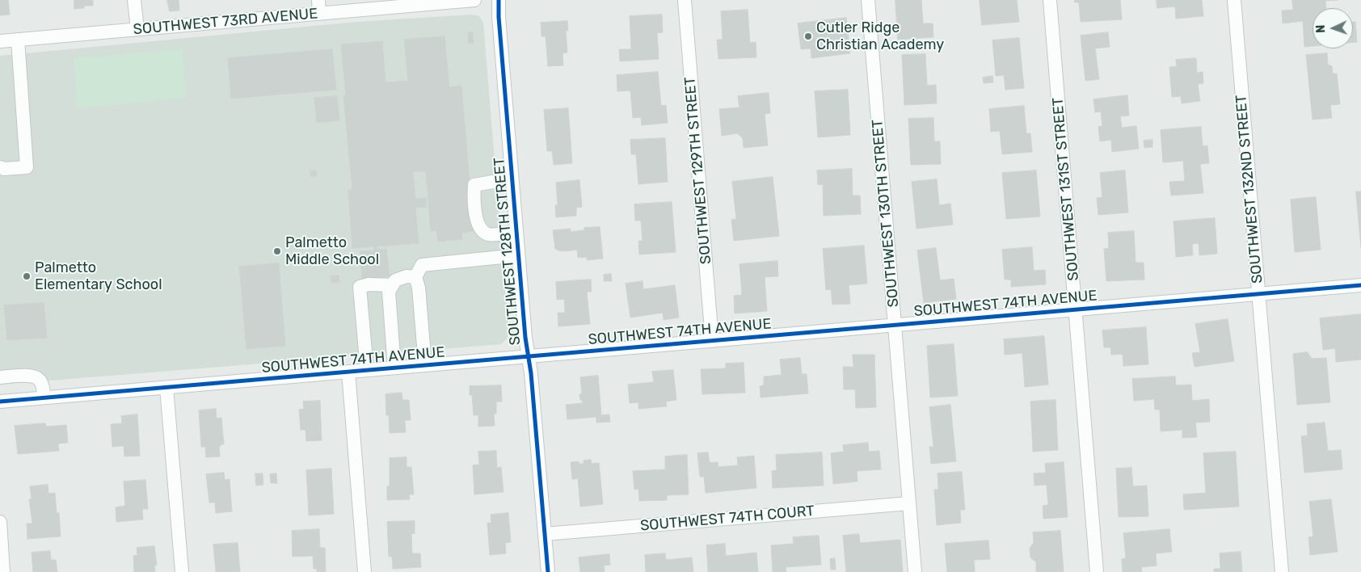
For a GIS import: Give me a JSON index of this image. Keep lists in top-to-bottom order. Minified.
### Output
{"streets":{"street":["SOUTHWEST 73RD AVENUE","SOUTHWEST 129TH STREET","SOUTHWEST 131ST STREET","SOUTHWEST 132ND STREET","SOUTHWEST 130TH STREET","SOUTHWEST 128TH STREET","SOUTHWEST 74TH AVENUE","SOUTHWEST 74TH COURT"]},"crossings":[["SOUTHWEST 129TH STREET","SOUTHWEST 74TH AVENUE"],["SOUTHWEST 131ST STREET","SOUTHWEST 74TH AVENUE"],["SOUTHWEST 132ND STREET","SOUTHWEST 74TH AVENUE"],["SOUTHWEST 130TH STREET","SOUTHWEST 74TH AVENUE"],["SOUTHWEST 130TH STREET","SOUTHWEST 74TH COURT"],["SOUTHWEST 128TH STREET","SOUTHWEST 74TH AVENUE"],["SOUTHWEST 128TH STREET","SOUTHWEST 74TH COURT"]],"places":["Cutler Ridge Christian Academy","Palmetto Middle School","Palmetto Elementary School"],"north":"left"}
